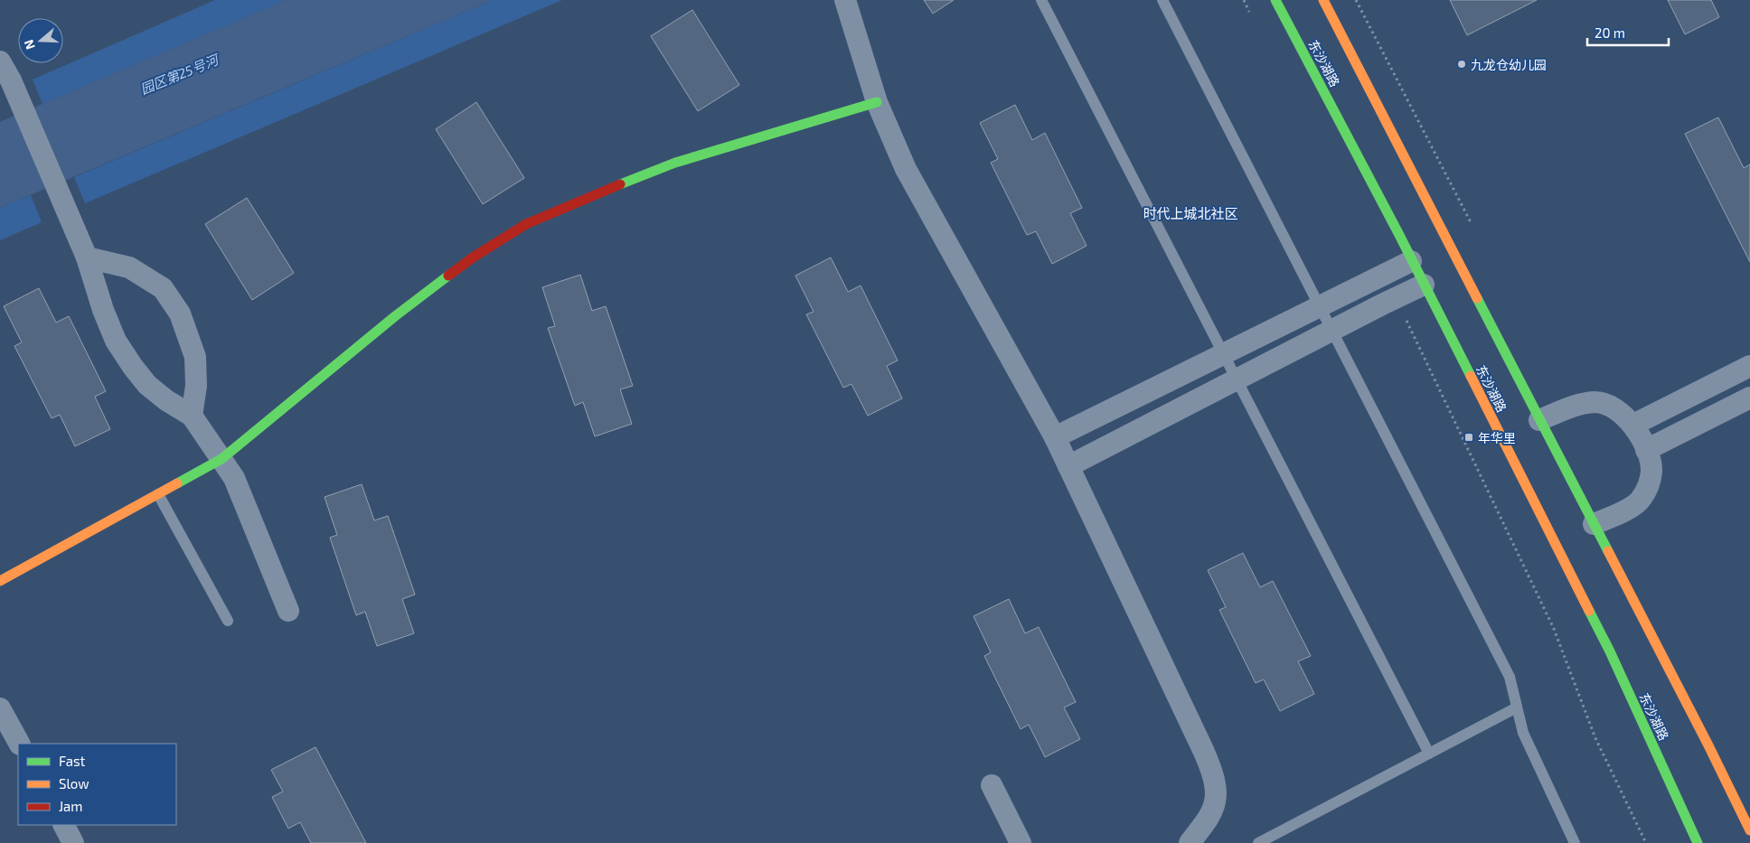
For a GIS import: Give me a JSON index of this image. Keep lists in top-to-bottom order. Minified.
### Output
{"streets":{"main road":["东沙湖路"]},"districts":["时代上城北社区"],"water":["园区第25号河"],"places":{"other":["九龙仓幼儿园"],"transit":["年华里"]},"legend":["Fast","Slow","Jam"],"scale_bar":"20 m","north":"left"}
